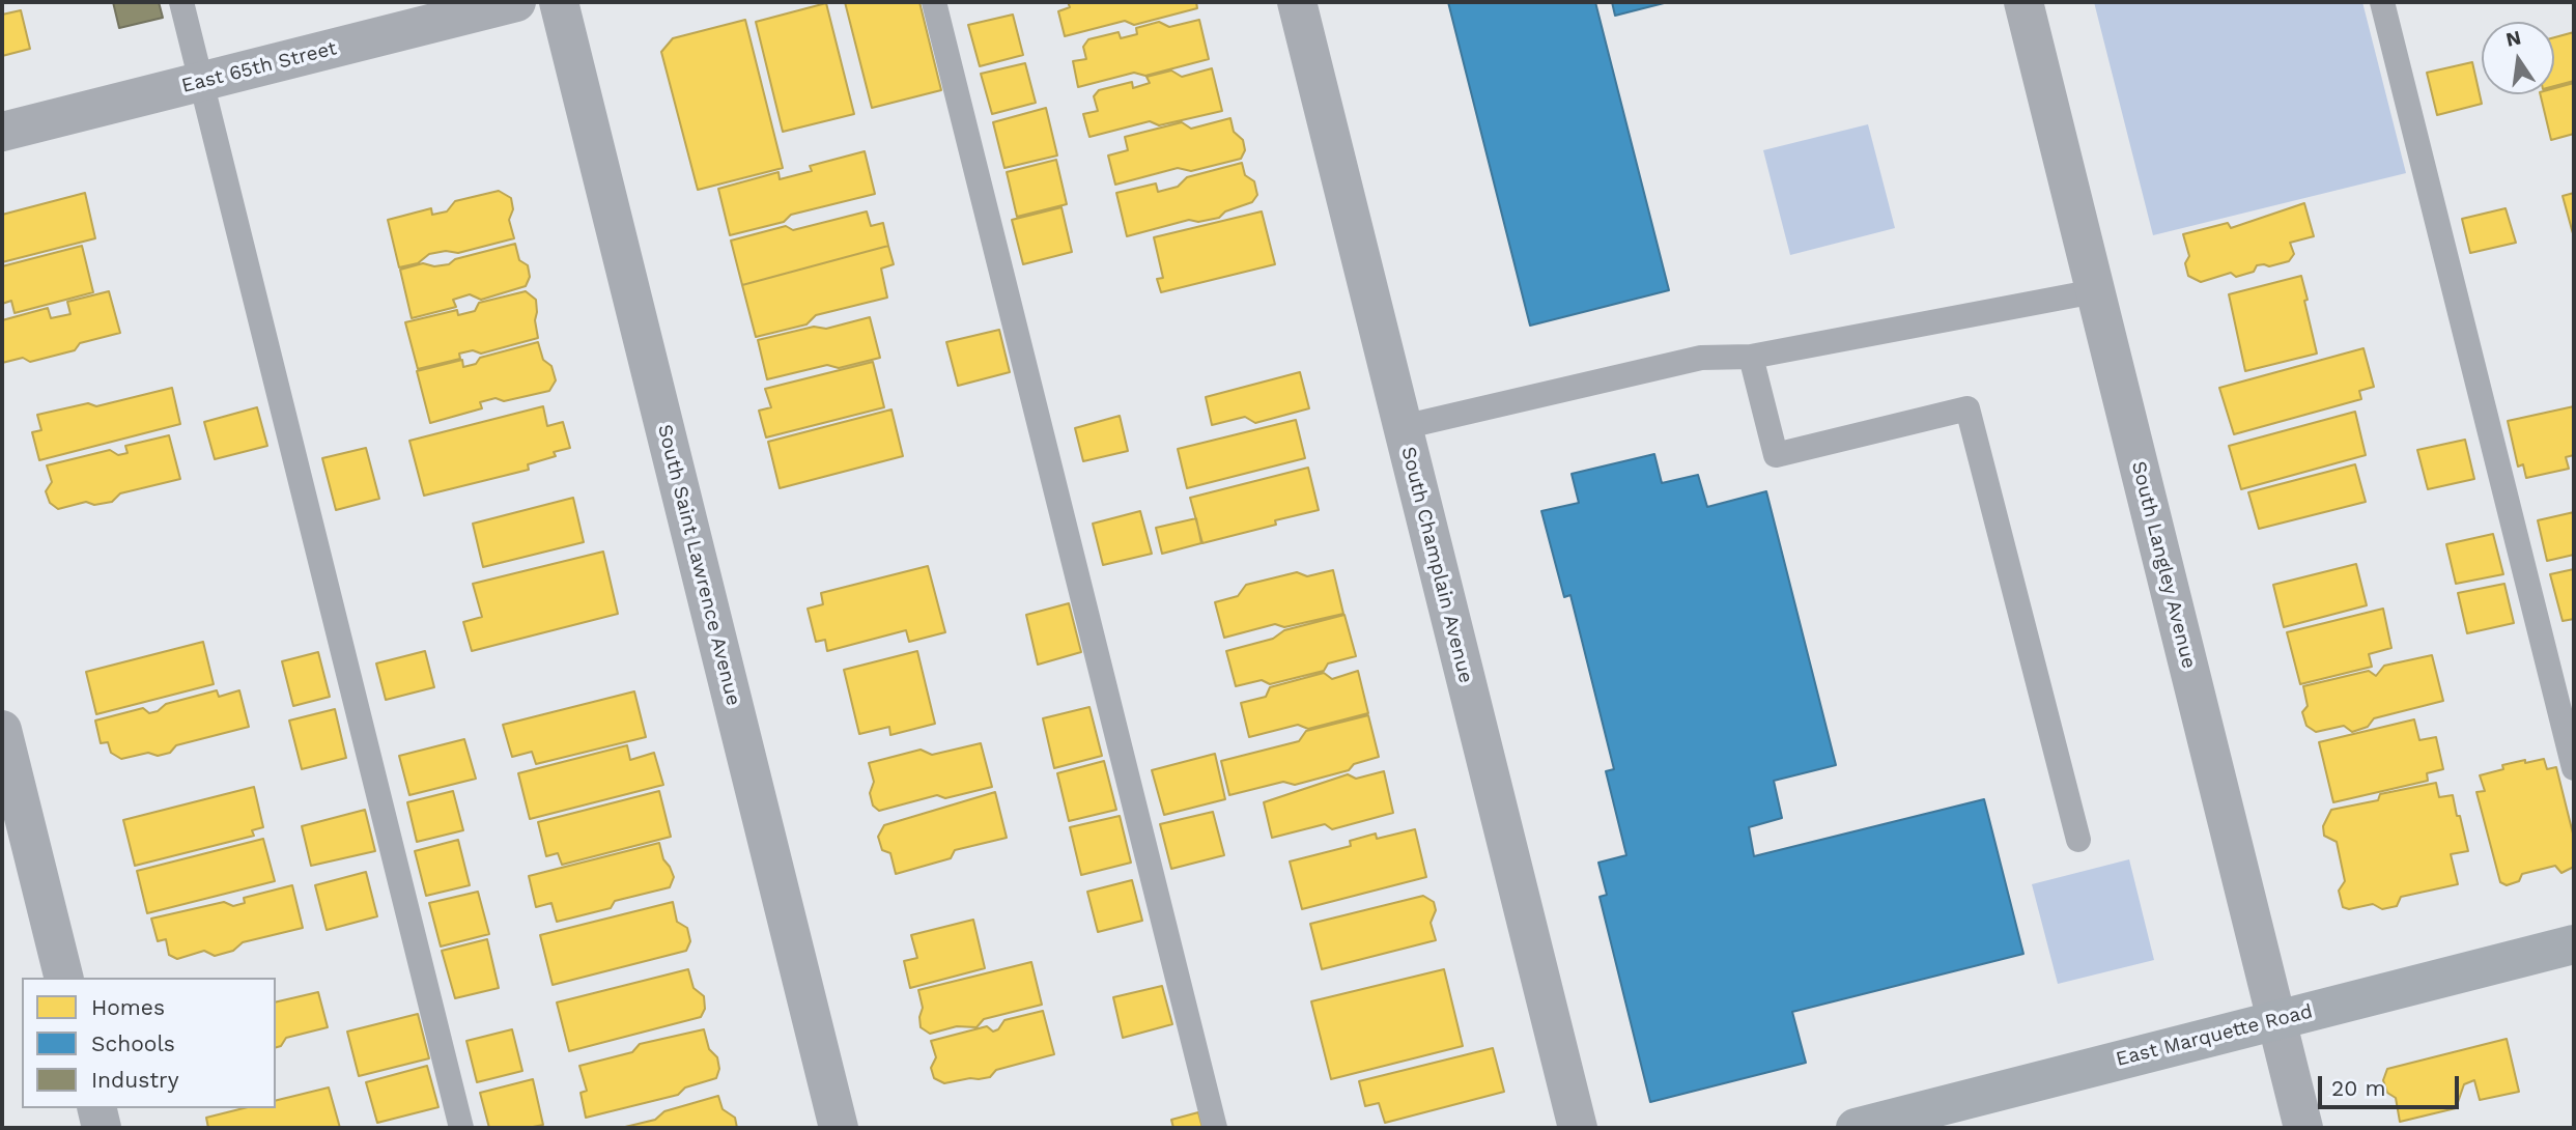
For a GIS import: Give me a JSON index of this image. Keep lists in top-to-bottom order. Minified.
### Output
{"streets":{"street":["East 65th Street","South Saint Lawrence Avenue","South Champlain Avenue","South Langley Avenue","East Marquette Road"]},"crossings":[["South Langley Avenue","East Marquette Road"]],"legend":["Homes","Schools","Industry"],"scale_bar":"20 m","north":"top"}
